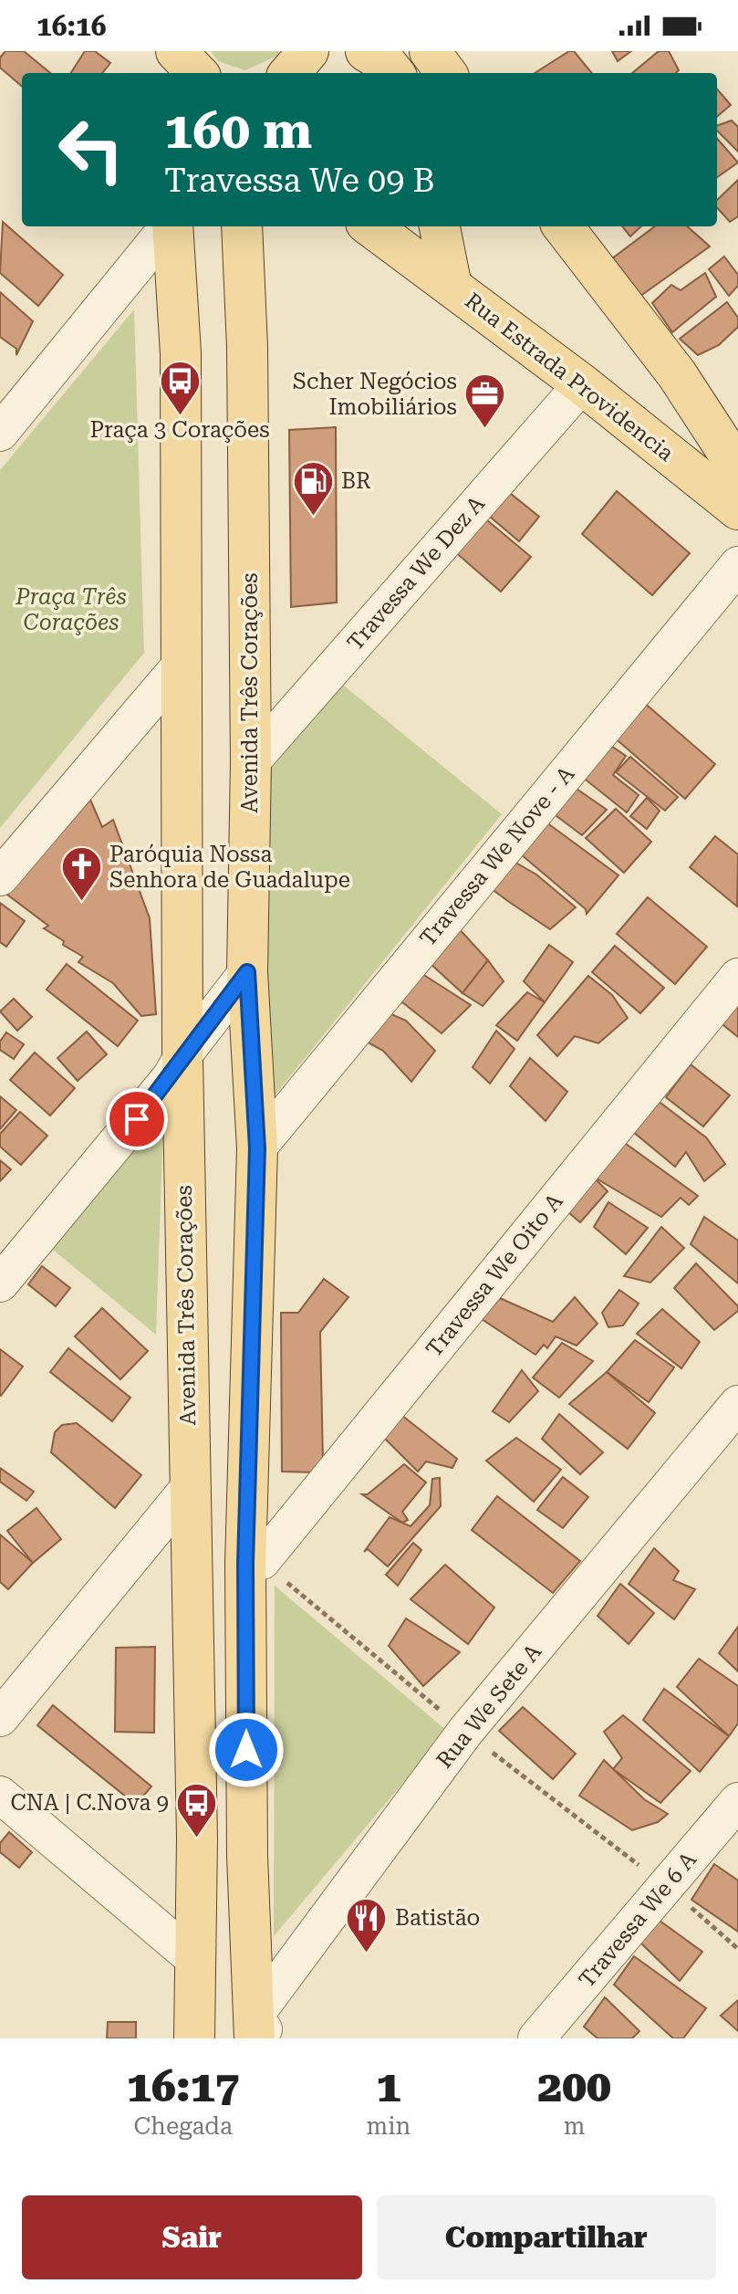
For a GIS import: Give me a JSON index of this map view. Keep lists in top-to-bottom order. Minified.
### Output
{"streets":{"main road":["Rua Estrada Providencia","Avenida Três Corações"],"street":["Travessa We Dez A","Travessa We Nove - A","Travessa We Oito A","Rua We Sete A","Travessa We 6 A"]},"crossings":[["Rua Estrada Providencia","Travessa We Dez A"],["Travessa We Dez A","Avenida Três Corações"],["Avenida Três Corações","Travessa We Nove - A"],["Avenida Três Corações","Travessa We Oito A"],["Avenida Três Corações","Rua We Sete A"]],"parks":["Praça Três Corações"],"places":{"bus stop":["Praça 3 Corações","CNA | C.Nova 9"],"office":["Scher Negócios Imobiliários"],"fuel station":["BR"],"church":["Paróquia Nossa Senhora de Guadalupe"],"restaurant":["Batistão"]},"page":{"status":"16:16","turn":["160 m","Travessa We 09 B"],"eta":["16:17","Chegada","1","min","200","m"],"buttons":["Sair","Compartilhar"]}}
